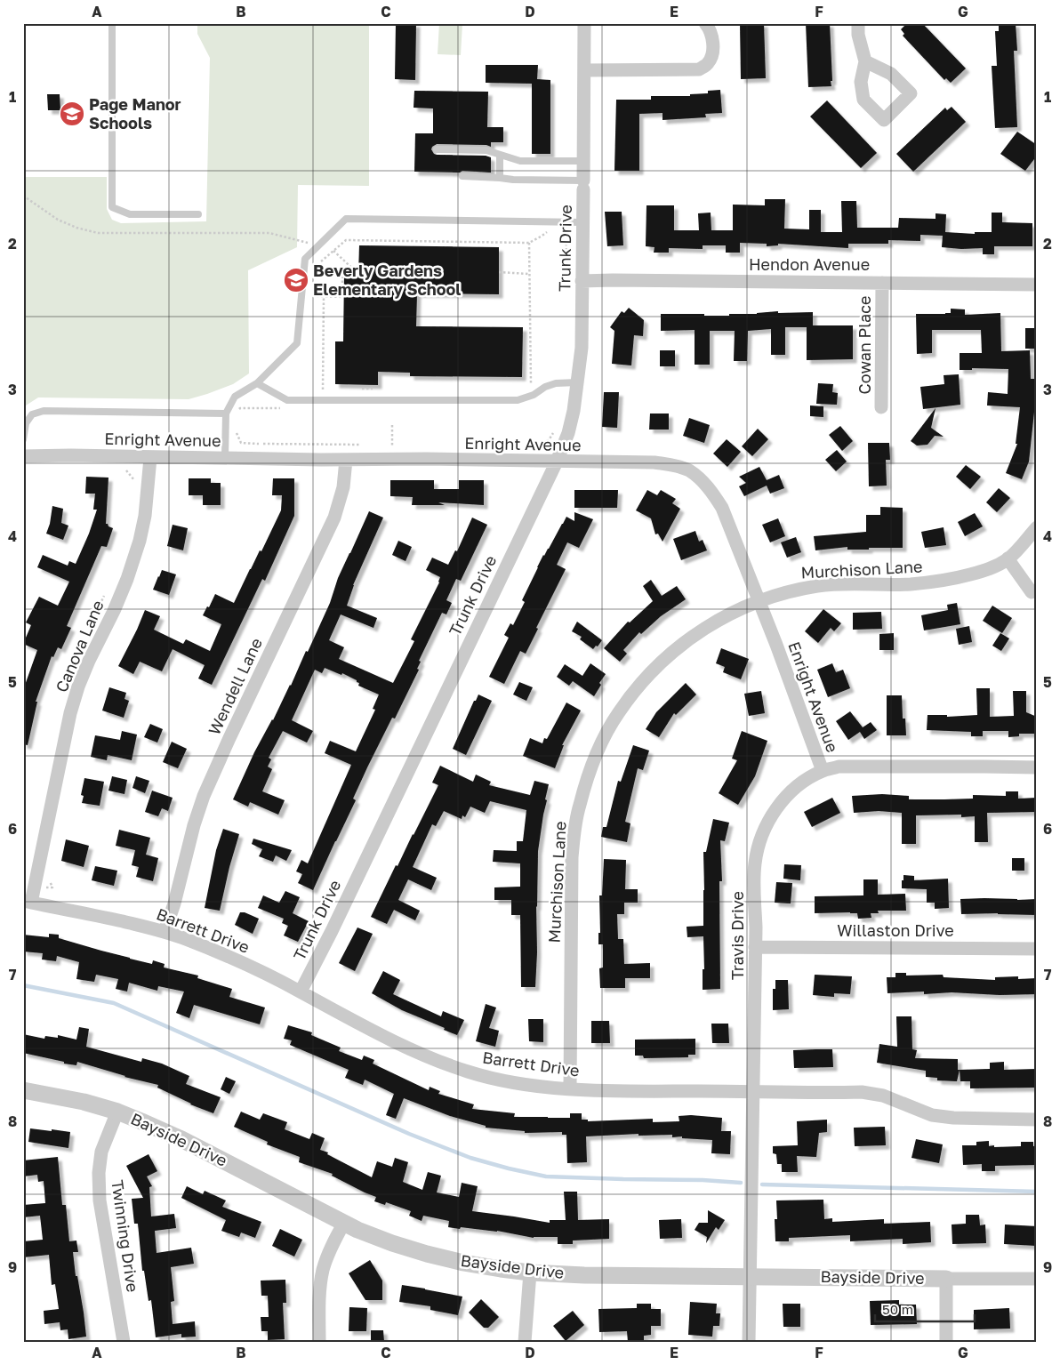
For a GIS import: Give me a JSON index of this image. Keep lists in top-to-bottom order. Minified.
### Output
{"streets":{"street":["Trunk Drive","Hendon Avenue","Cowan Place","Enright Avenue","Murchison Lane","Canova Lane","Wendell Lane","Barrett Drive","Willaston Drive","Travis Drive","Bayside Drive","Twinning Drive"]},"crossings":[["Trunk Drive","Hendon Avenue"],["Trunk Drive","Enright Avenue"],["Trunk Drive","Barrett Drive"],["Hendon Avenue","Cowan Place"],["Enright Avenue","Murchison Lane"],["Enright Avenue","Canova Lane"],["Enright Avenue","Wendell Lane"],["Enright Avenue","Travis Drive"],["Murchison Lane","Barrett Drive"],["Canova Lane","Barrett Drive"],["Wendell Lane","Barrett Drive"],["Barrett Drive","Travis Drive"],["Willaston Drive","Travis Drive"],["Travis Drive","Bayside Drive"],["Bayside Drive","Twinning Drive"]],"places":{"school or university":["Page Manor Schools","Beverly Gardens Elementary School"]},"scale_bar":"50 m","grid":{"columns":["A","B","C","D","E","F","G"],"rows":["1","2","3","4","5","6","7","8","9"]}}
